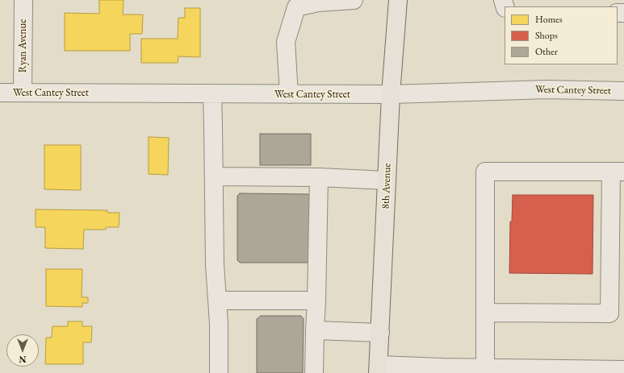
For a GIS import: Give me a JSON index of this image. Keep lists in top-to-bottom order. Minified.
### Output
{"streets":{"main road":["8th Avenue"],"street":["Ryan Avenue","West Cantey Street"]},"crossings":[["Ryan Avenue","West Cantey Street"],["West Cantey Street","8th Avenue"]],"legend":["Homes","Shops","Other"],"north":"bottom"}
